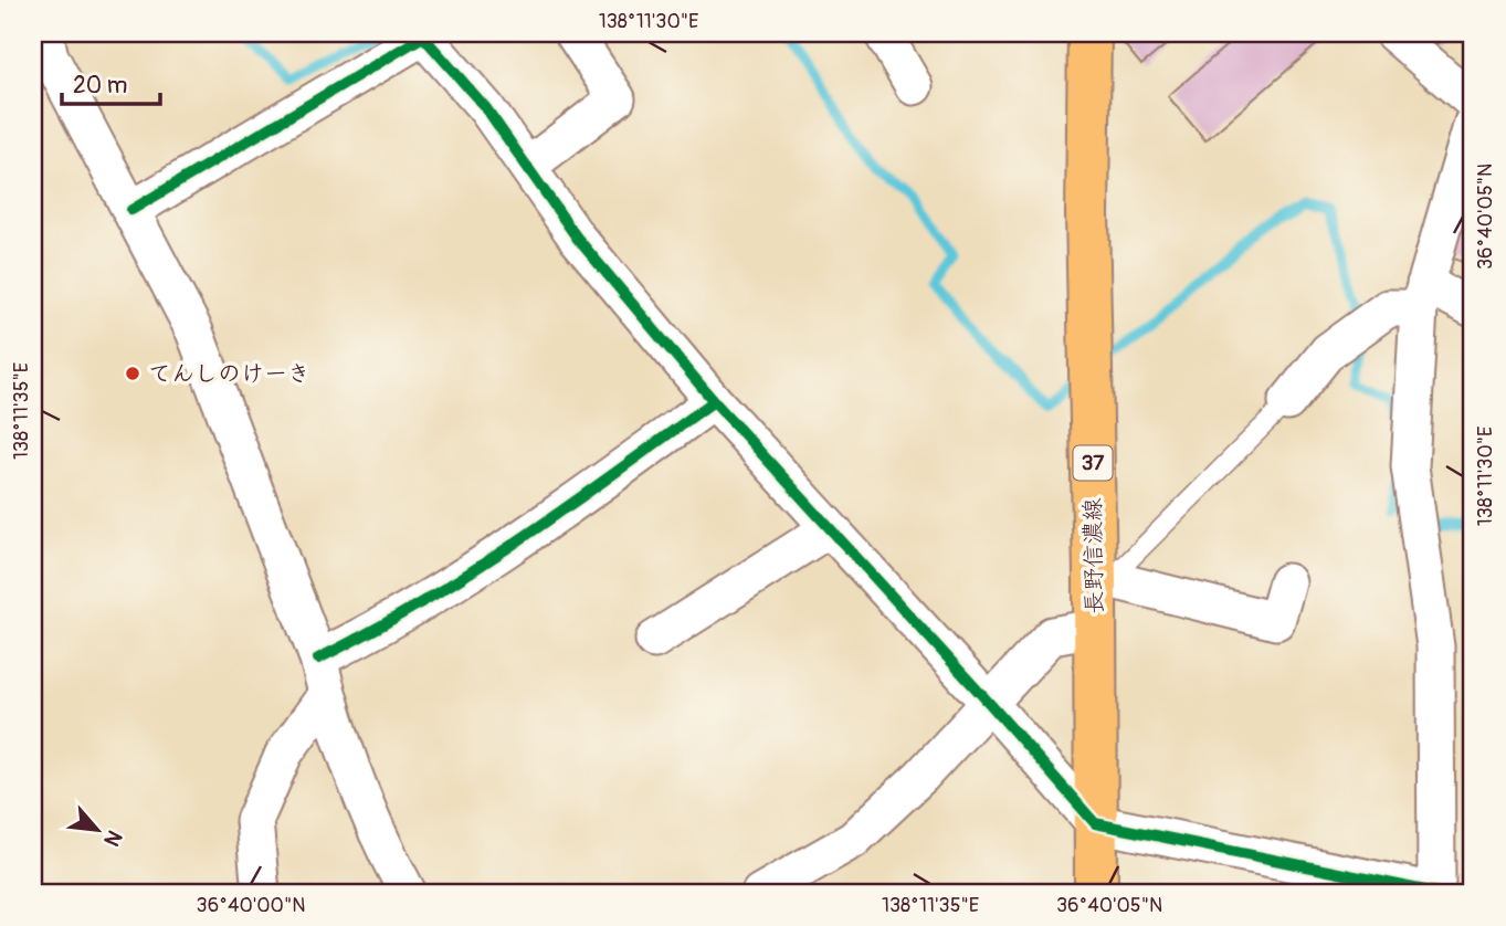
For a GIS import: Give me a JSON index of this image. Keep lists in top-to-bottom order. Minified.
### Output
{"streets":{"main road":["37","長野信濃線"]},"places":["てんしのけーき"],"scale_bar":"20 m","north":"bottom right","coordinates":["138°11'30\"E","36°40'05\"N","138°11'35\"E","36°40'00\"N"]}
